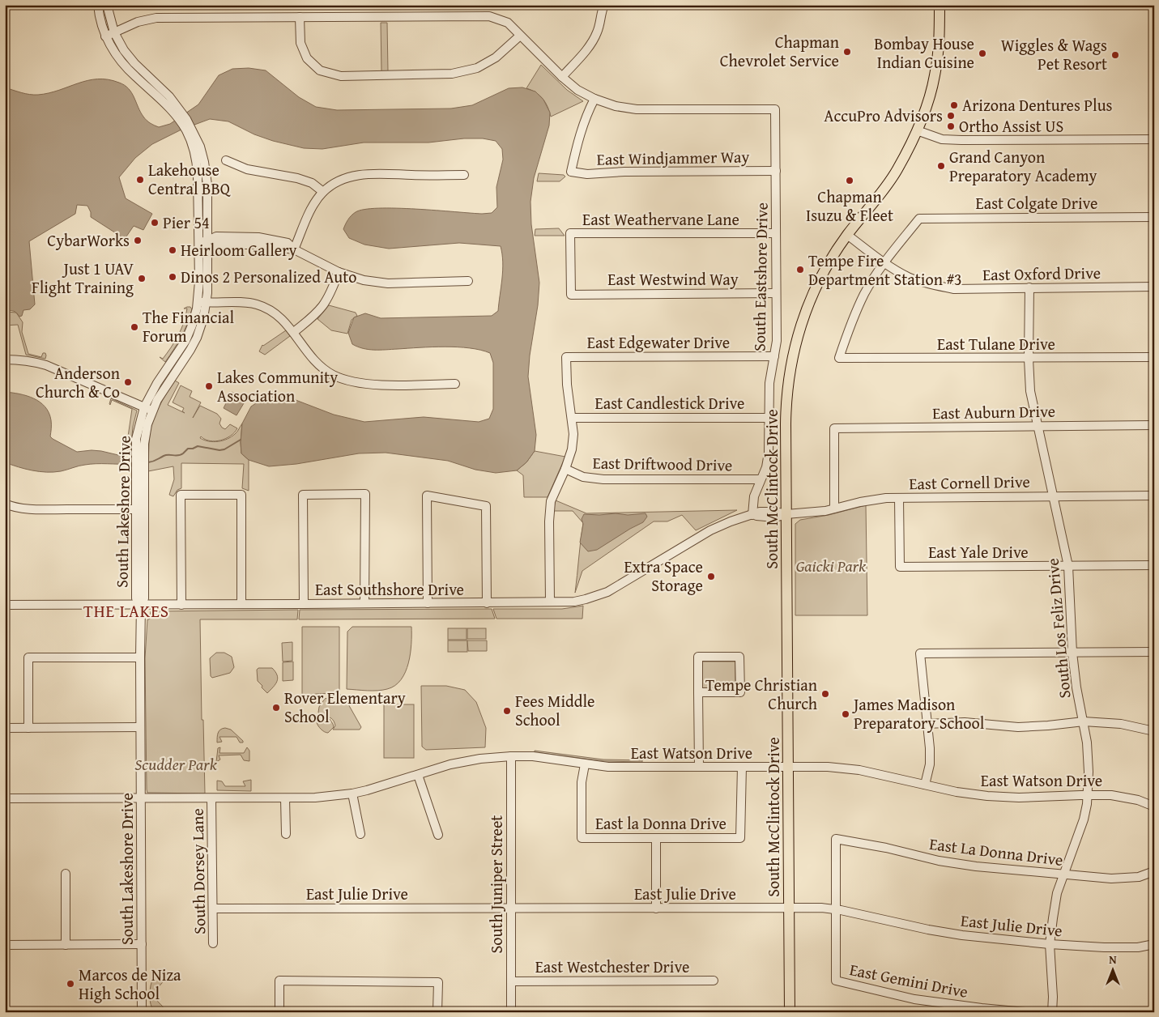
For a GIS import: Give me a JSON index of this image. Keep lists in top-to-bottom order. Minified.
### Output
{"streets":{"main road":["South McClintock Drive"],"street":["East Windjammer Way","East Colgate Drive","East Weathervane Lane","East Oxford Drive","South Eastshore Drive","East Westwind Way","East Edgewater Drive","East Tulane Drive","East Candlestick Drive","East Auburn Drive","East Driftwood Drive","East Cornell Drive","South Lakeshore Drive","East Yale Drive","East Southshore Drive","South Los Feliz Drive","East Watson Drive","East la Donna Drive","East La Donna Drive","South Dorsey Lane","South Juniper Street","East Julie Drive","East Westchester Drive","East Gemini Drive"]},"crossings":[["East Windjammer Way","South Eastshore Drive"],["East Colgate Drive","East Oxford Drive"],["East Colgate Drive","East Tulane Drive"],["East Weathervane Lane","South Eastshore Drive"],["East Weathervane Lane","East Westwind Way"],["East Oxford Drive","East Tulane Drive"],["East Oxford Drive","South McClintock Drive"],["East Oxford Drive","South Los Feliz Drive"],["South Eastshore Drive","East Westwind Way"],["South Eastshore Drive","East Edgewater Drive"],["South Eastshore Drive","East Candlestick Drive"],["South Eastshore Drive","East Driftwood Drive"],["South Eastshore Drive","East Southshore Drive"],["East Edgewater Drive","East Candlestick Drive"],["East Tulane Drive","South Los Feliz Drive"],["East Auburn Drive","East Cornell Drive"],["East Auburn Drive","South Los Feliz Drive"],["East Cornell Drive","South McClintock Drive"],["East Cornell Drive","East Yale Drive"],["East Cornell Drive","East Southshore Drive"],["East Cornell Drive","South Los Feliz Drive"],["South McClintock Drive","East Southshore Drive"],["South McClintock Drive","East Watson Drive"],["South McClintock Drive","East Julie Drive"],["South Lakeshore Drive","East Southshore Drive"],["South Lakeshore Drive","East Watson Drive"],["East Yale Drive","South Los Feliz Drive"],["South Los Feliz Drive","East Watson Drive"],["South Los Feliz Drive","East La Donna Drive"],["South Los Feliz Drive","East Julie Drive"],["East Watson Drive","East la Donna Drive"],["East Watson Drive","South Dorsey Lane"],["East Watson Drive","South Juniper Street"],["East La Donna Drive","East Julie Drive"],["East La Donna Drive","East Gemini Drive"],["South Dorsey Lane","East Julie Drive"],["South Juniper Street","East Julie Drive"],["South Juniper Street","East Westchester Drive"],["East Julie Drive","East Gemini Drive"]],"districts":["THE LAKES"],"parks":["Gaicki Park","Scudder Park"],"places":["Chapman Chevrolet Service","Bombay House Indian Cuisine","Wiggles & Wags Pet Resort","Arizona Dentures Plus","AccuPro Advisors","Ortho Assist US","Grand Canyon Preparatory Academy","Lakehouse Central BBQ","Chapman Isuzu & Fleet","Pier 54","CybarWorks","Heirloom Gallery","Tempe Fire Department Station #3","Dinos 2 Personalized Auto","Just 1 UAV Flight Training","The Financial Forum","Anderson Church & Co","Lakes Community Association","Extra Space Storage","Tempe Christian Church","Rover Elementary School","Fees Middle School","James Madison Preparatory School","Marcos de Niza High School"],"north":"top"}
